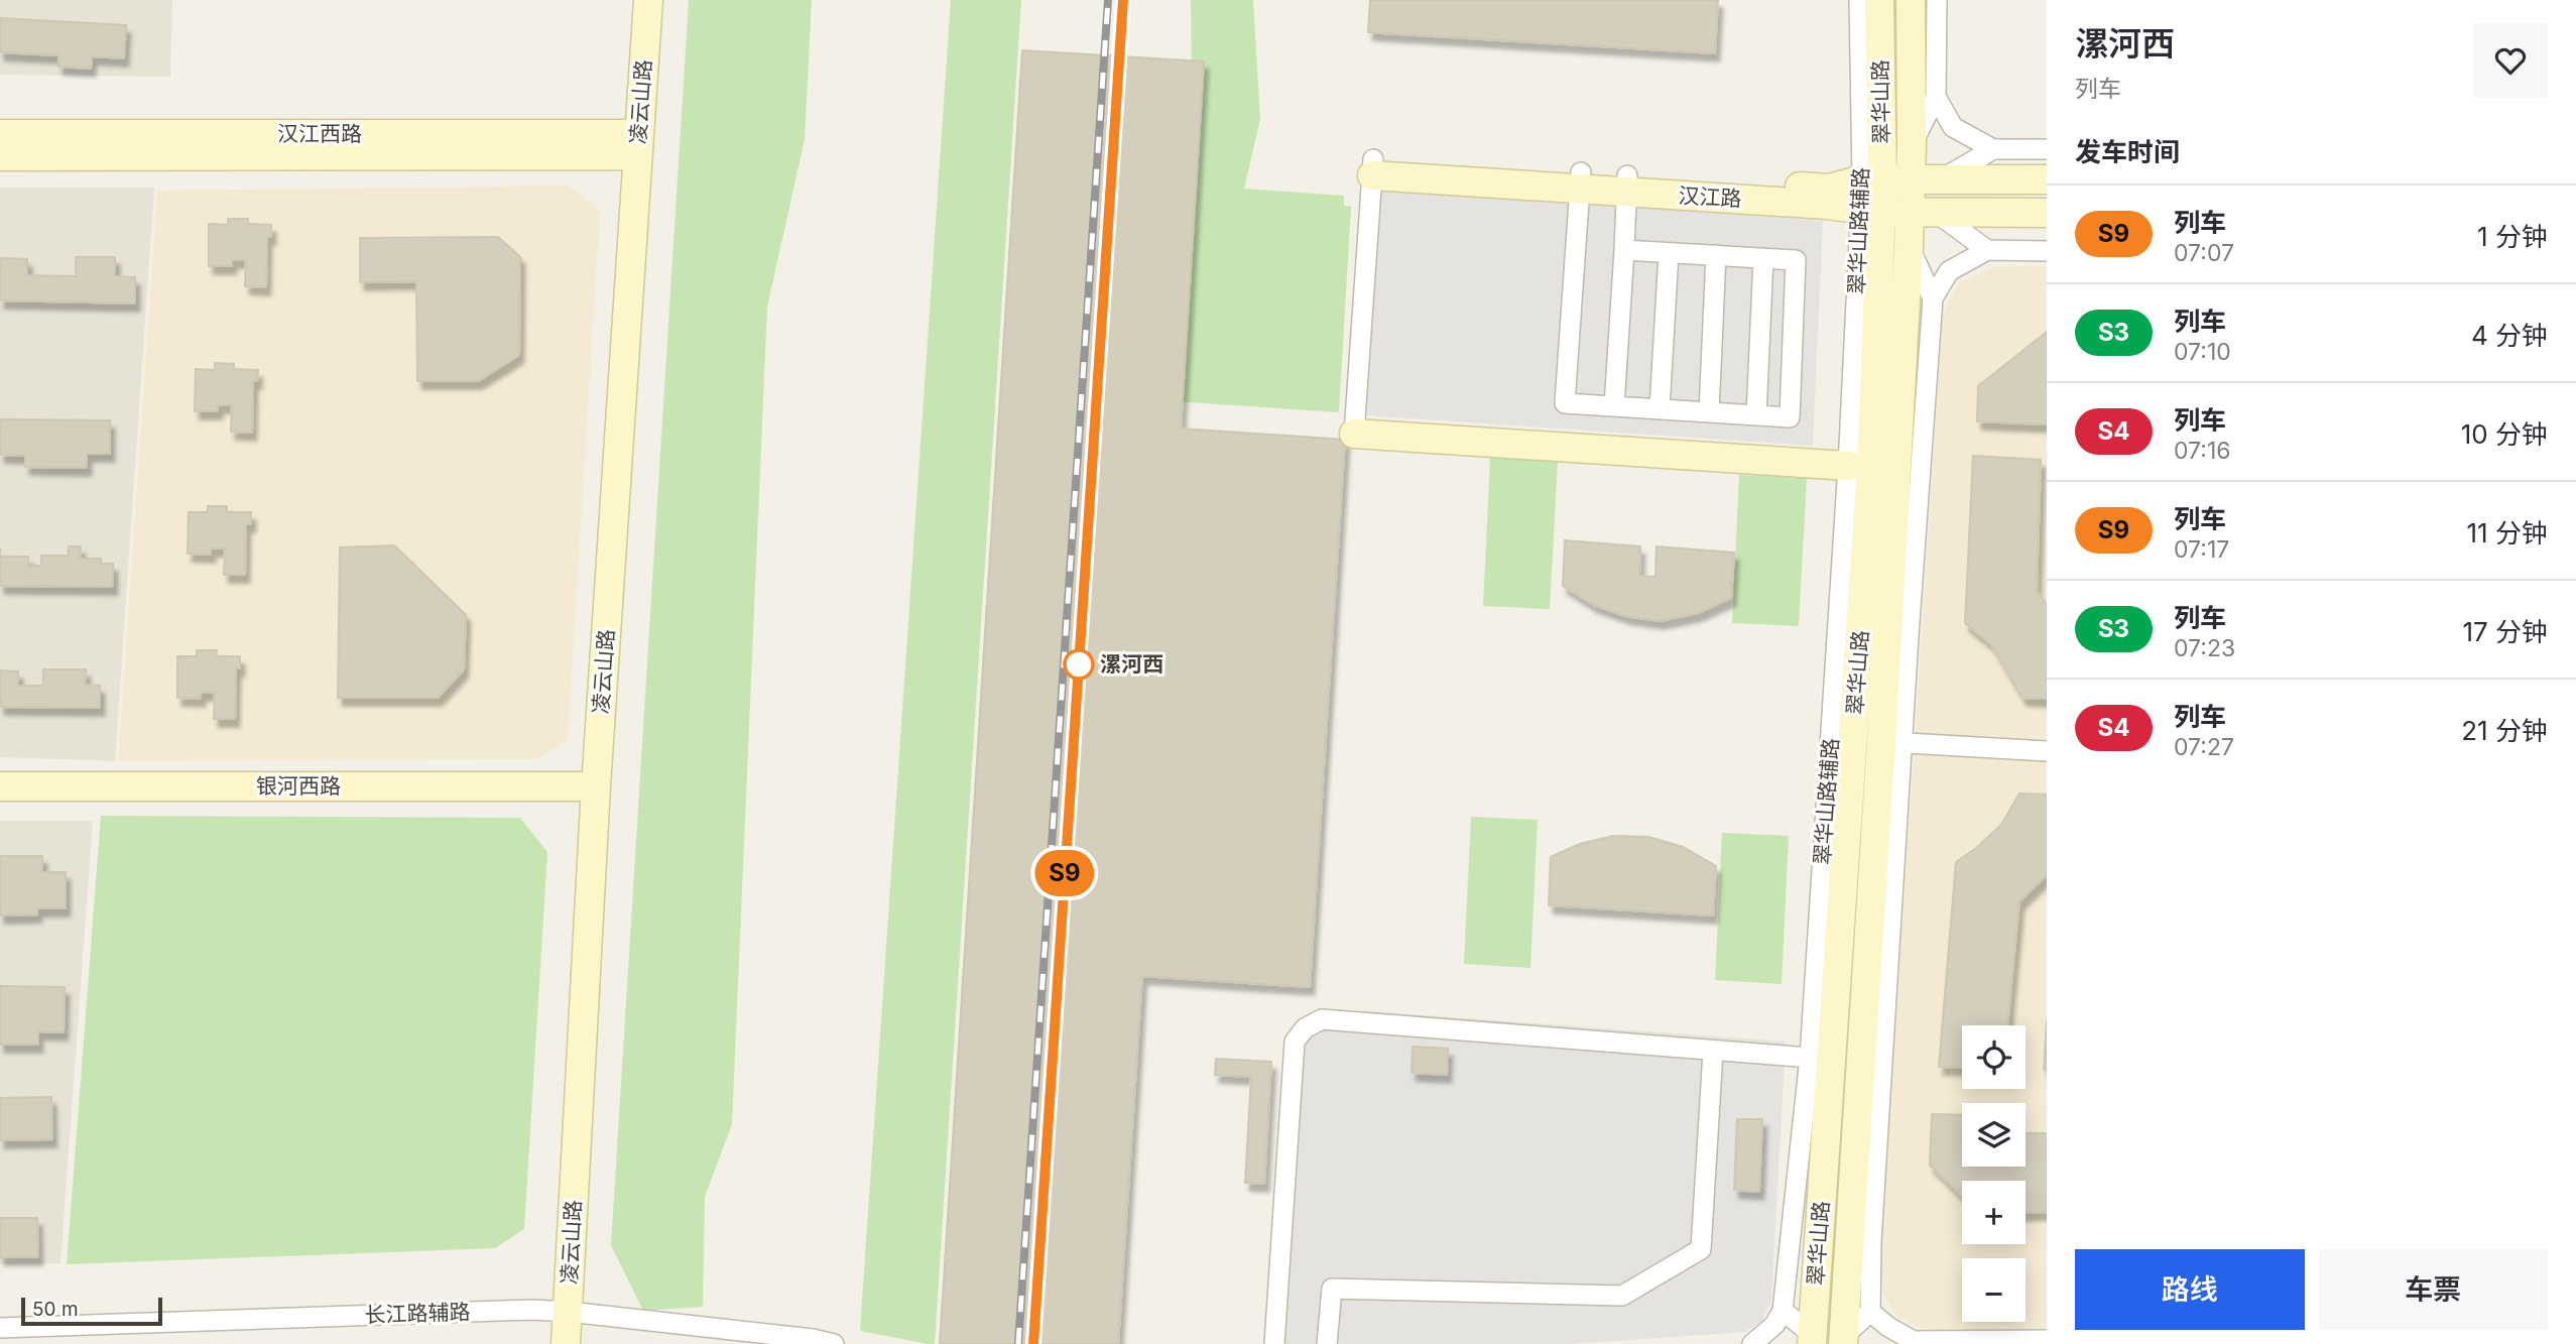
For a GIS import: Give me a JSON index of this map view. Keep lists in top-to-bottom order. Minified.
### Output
{"streets":{"street":["凌云山路","翠华山路","汉江西路","汉江路","翠华山路辅路","银河西路","长江路辅路"]},"crossings":[["凌云山路","汉江西路"],["凌云山路","银河西路"],["凌云山路","长江路辅路"],["翠华山路","汉江路"],["翠华山路","翠华山路辅路"],["汉江路","翠华山路辅路"]],"places":["漯河西"],"scale_bar":"50 m","page":{"on_map":"S9","heading":[["漯河西","列车"],"发车时间"],"list":[{"mark":"S9","name":"列车","note":"07:07","value":"1 分钟"},{"mark":"S3","name":"列车","note":"07:10","value":"4 分钟"},{"mark":"S4","name":"列车","note":"07:16","value":"10 分钟"},{"mark":"S9","name":"列车","note":"07:17","value":"11 分钟"},{"mark":"S3","name":"列车","note":"07:23","value":"17 分钟"},{"mark":"S4","name":"列车","note":"07:27","value":"21 分钟"}],"map_buttons":["+","−"],"buttons":["路线","车票"],"scale":"50 m"}}
